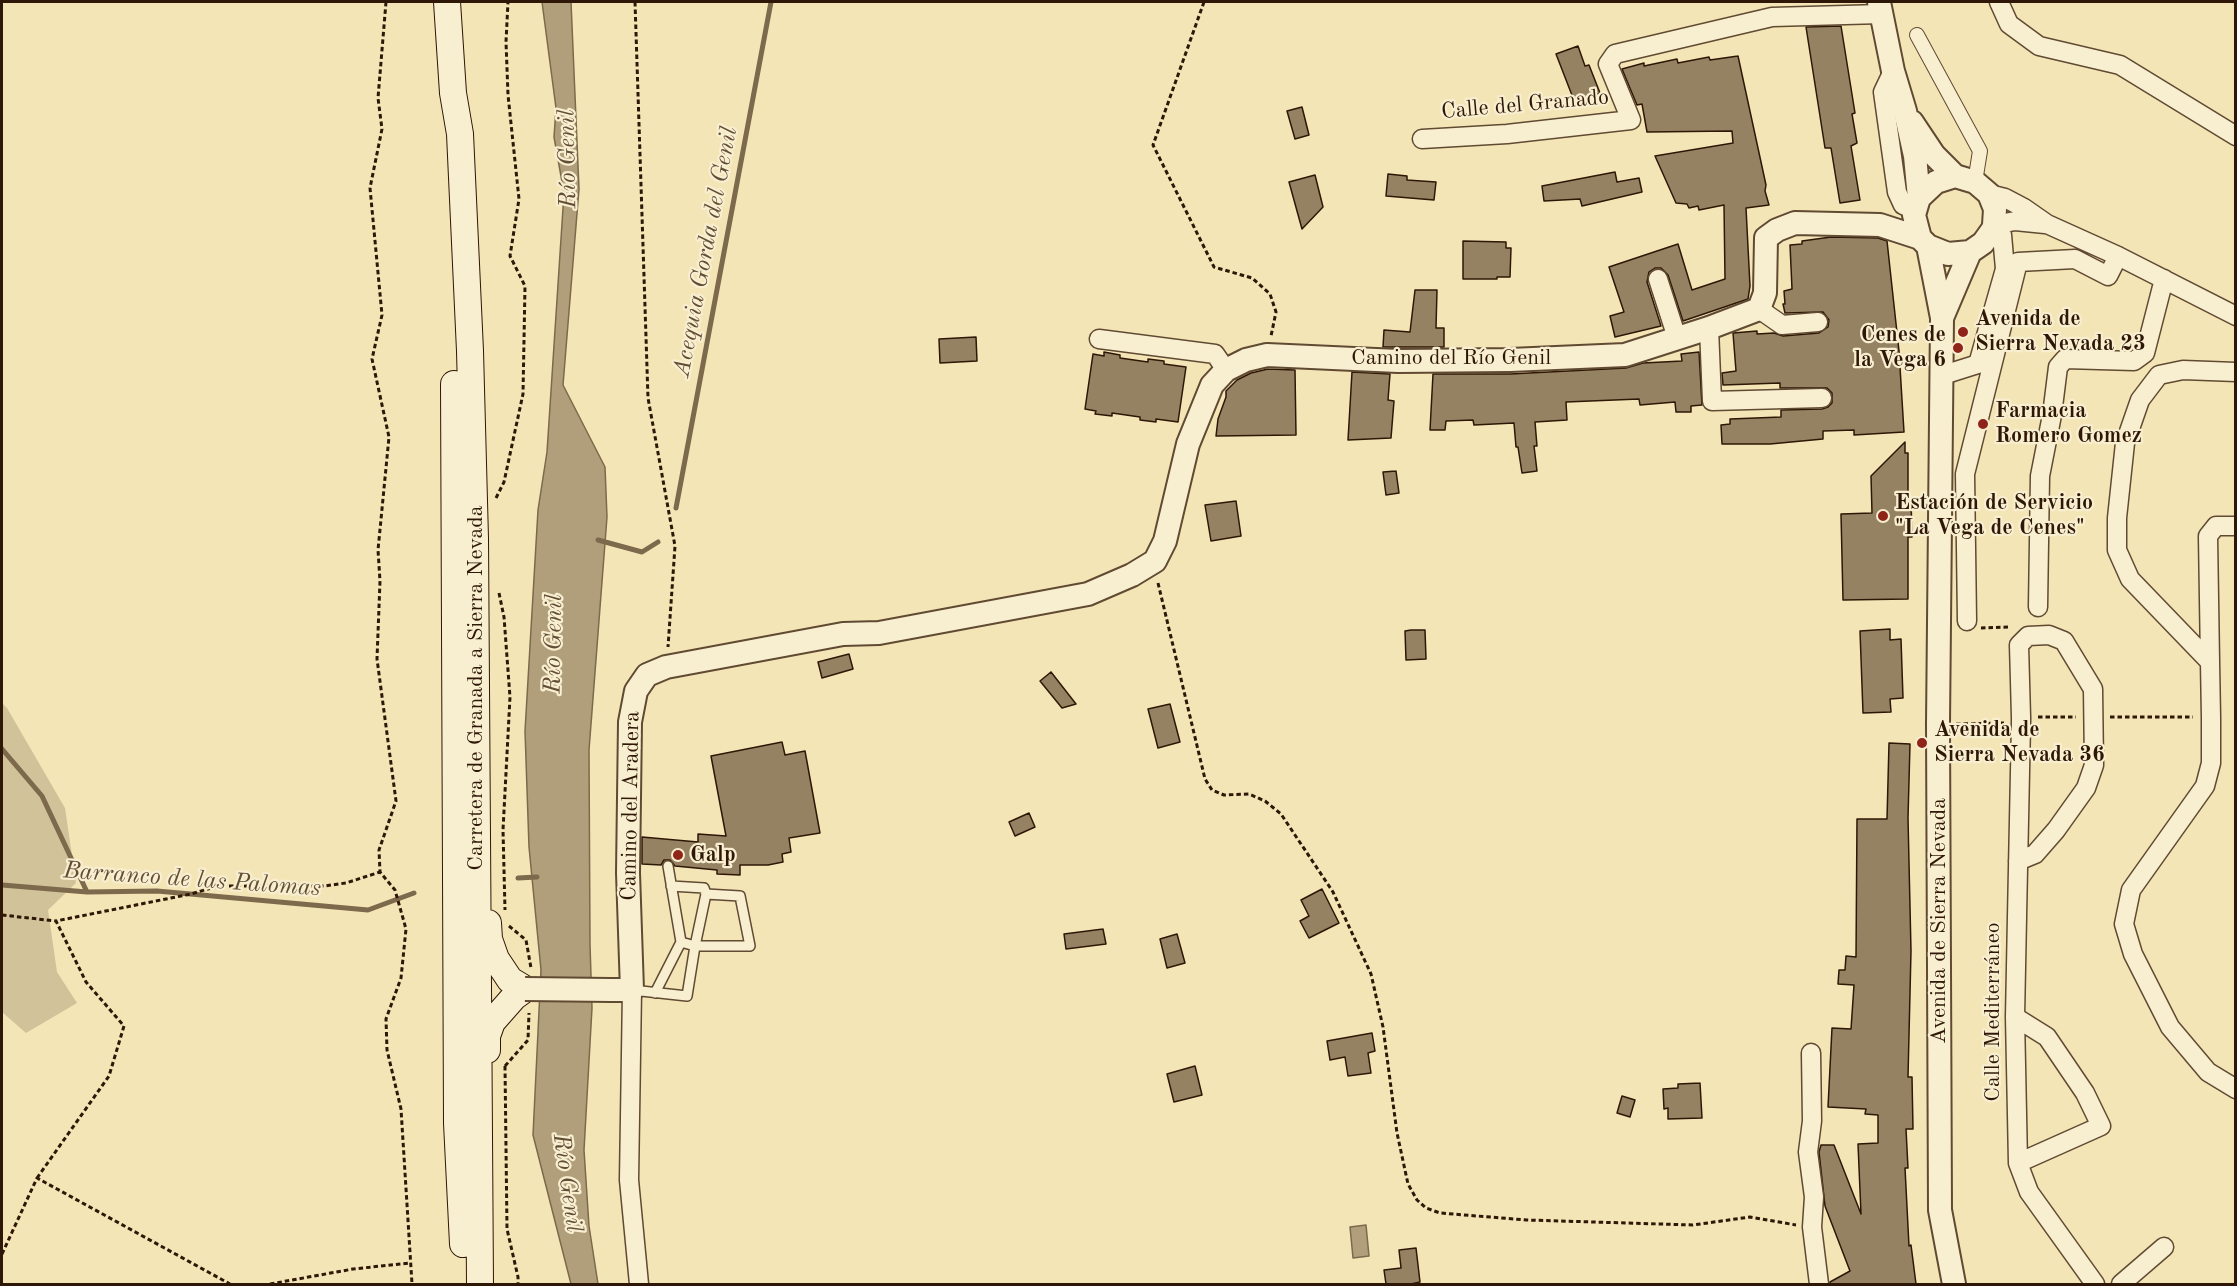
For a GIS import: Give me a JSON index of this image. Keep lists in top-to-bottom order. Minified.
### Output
{"streets":{"main road":["Carretera de Granada a Sierra Nevada"],"street":["Calle del Granado","Camino del Río Genil","Camino del Aradera","Avenida de Sierra Nevada","Calle Mediterráneo"]},"water":["Río Genil","Acequia Gorda del Genil","Barranco de las Palomas"],"places":["Avenida de Sierra Nevada 23","Cenes de la Vega 6","Farmacia Romero Gomez","Estación de Servicio \"La Vega de Cenes\"","Avenida de Sierra Nevada 36","Galp"]}
